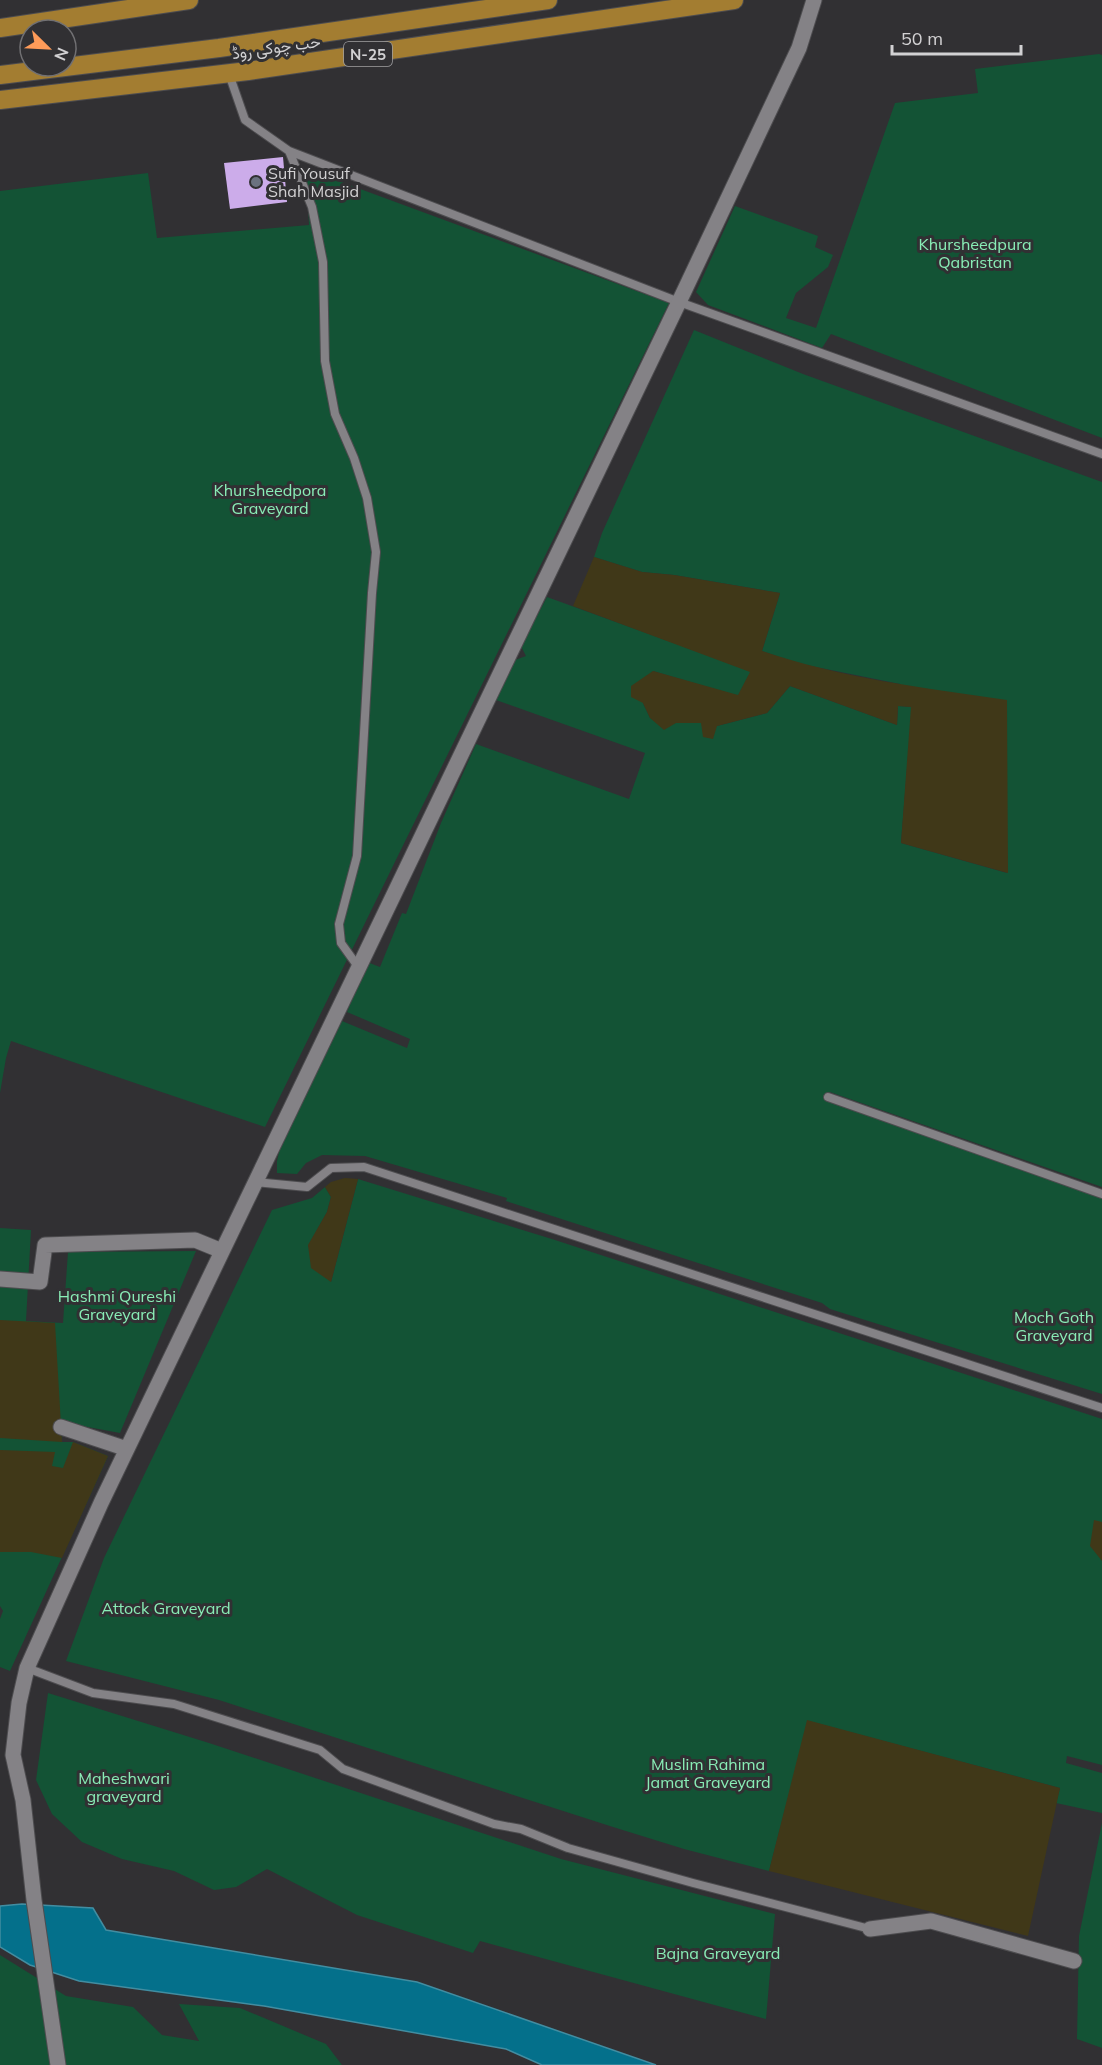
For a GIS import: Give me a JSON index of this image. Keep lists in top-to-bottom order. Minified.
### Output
{"streets":{"highway":["حب چوکی روڈ","N-25"]},"parks":["Khursheedpura Qabristan","Khursheedpora Graveyard","Hashmi Qureshi Graveyard","Moch Goth Graveyard","Attock Graveyard","Muslim Rahima Jamat Graveyard","Maheshwari graveyard","Bajna Graveyard"],"places":["Sufi Yousuf Shah Masjid"],"scale_bar":"50 m","north":"bottom right"}
